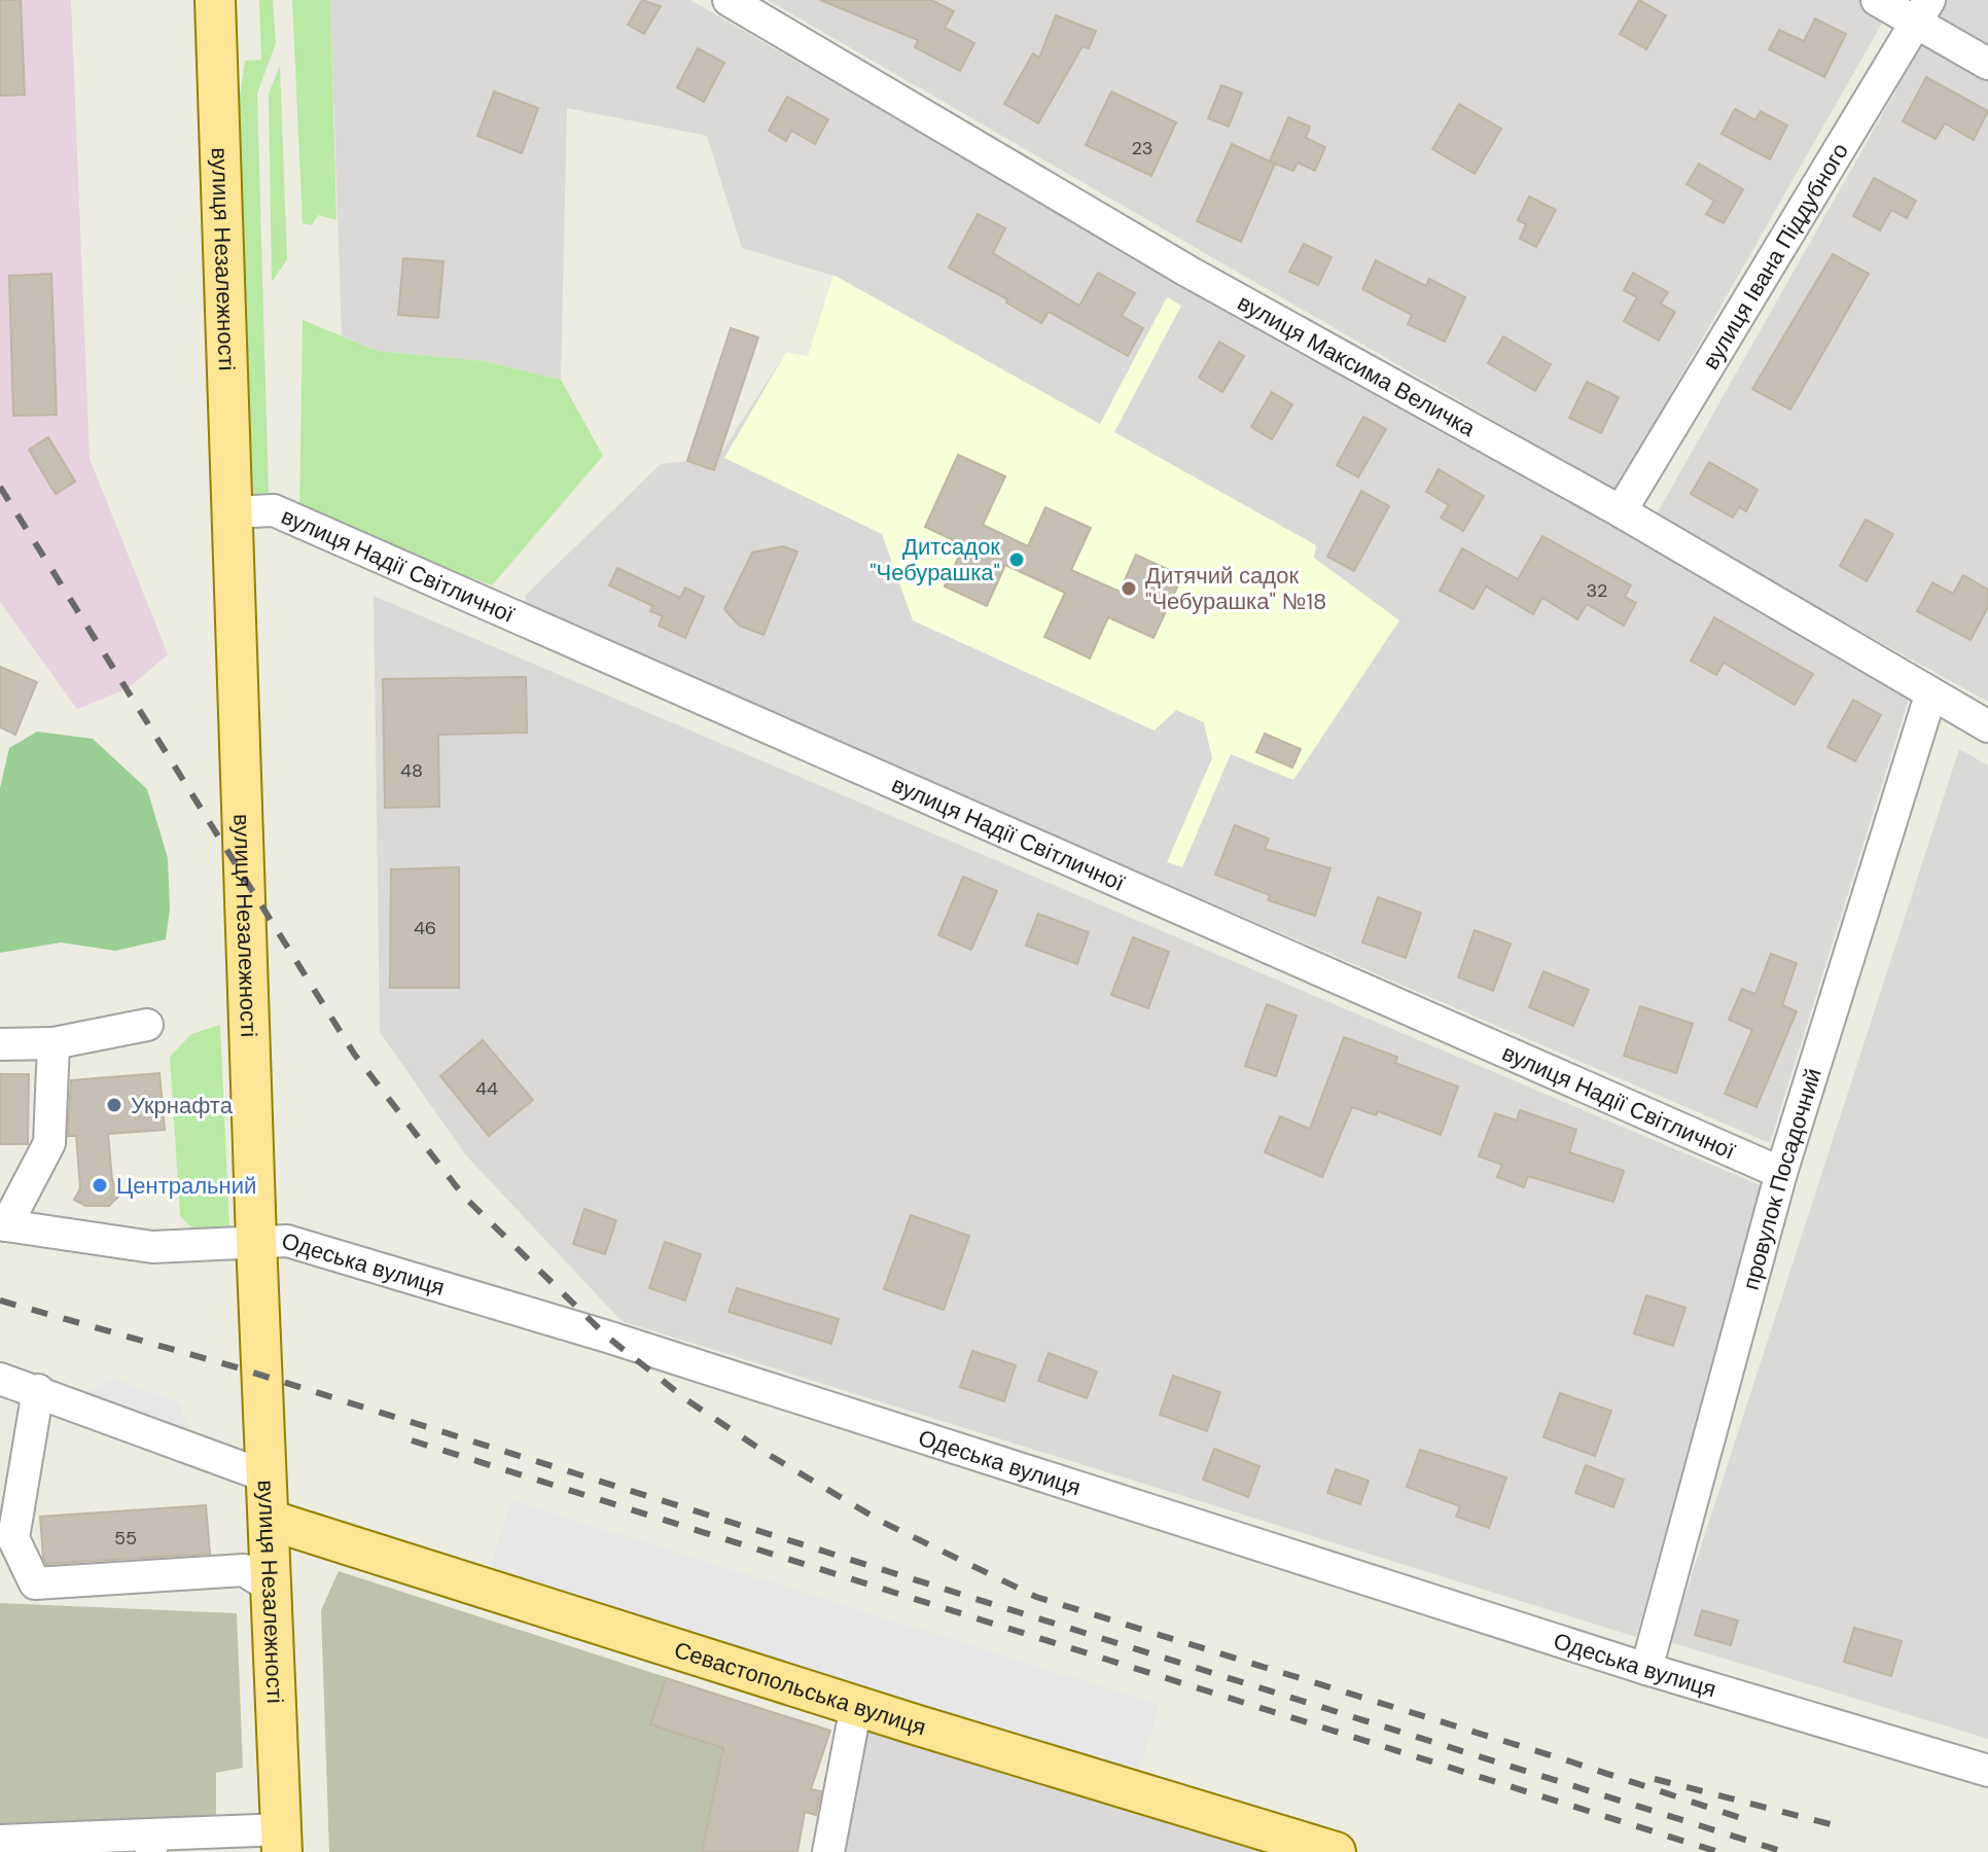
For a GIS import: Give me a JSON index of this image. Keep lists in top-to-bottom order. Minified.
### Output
{"streets":{"main road":["вулиця Незалежності","Севастопольська вулиця"],"street":["вулиця Івана Піддубного","вулиця Максима Величка","вулиця Надії Світличної","провулок Посадочний","Одеська вулиця"]},"crossings":[["вулиця Івана Піддубного","вулиця Максима Величка"],["вулиця Незалежності","вулиця Надії Світличної"],["вулиця Незалежності","Одеська вулиця"],["вулиця Незалежності","Севастопольська вулиця"],["вулиця Максима Величка","провулок Посадочний"],["вулиця Надії Світличної","провулок Посадочний"],["провулок Посадочний","Одеська вулиця"]],"places":["Дитсадок \"Чебурашка\"","Дитячий садок \"Чебурашка\" №18","Укрнафта","Центральний"],"house_numbers":["23","32","48","46","44","55"]}
